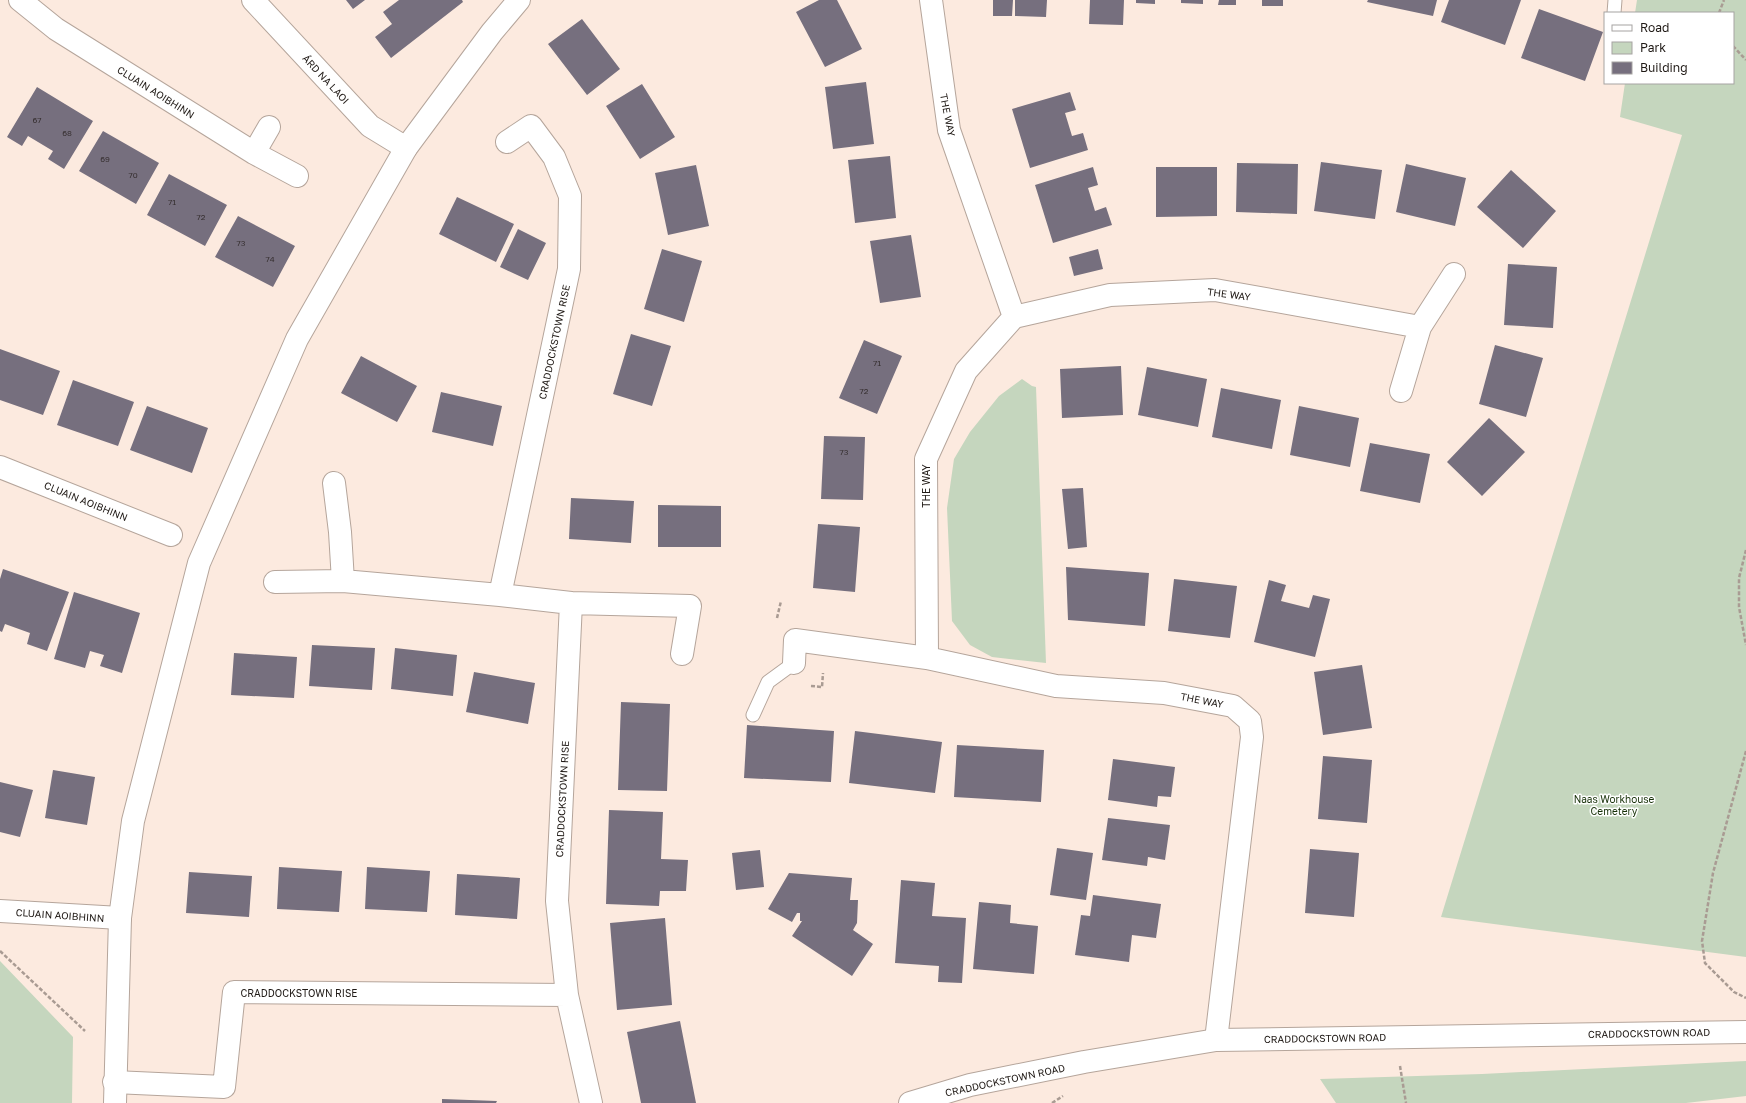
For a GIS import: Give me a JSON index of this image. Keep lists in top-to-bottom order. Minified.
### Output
{"streets":{"street":["ÁRD NA LAOI","CLUAIN AOIBHINN","THE WAY","CRADDOCKSTOWN RISE","CRADDOCKSTOWN ROAD"]},"crossings":[["THE WAY","CRADDOCKSTOWN ROAD"]],"parks":["Naas Workhouse Cemetery"],"house_numbers":["67","68","69","70","71","72","73","74","71","72","73"],"legend":["Road","Park","Building"]}
